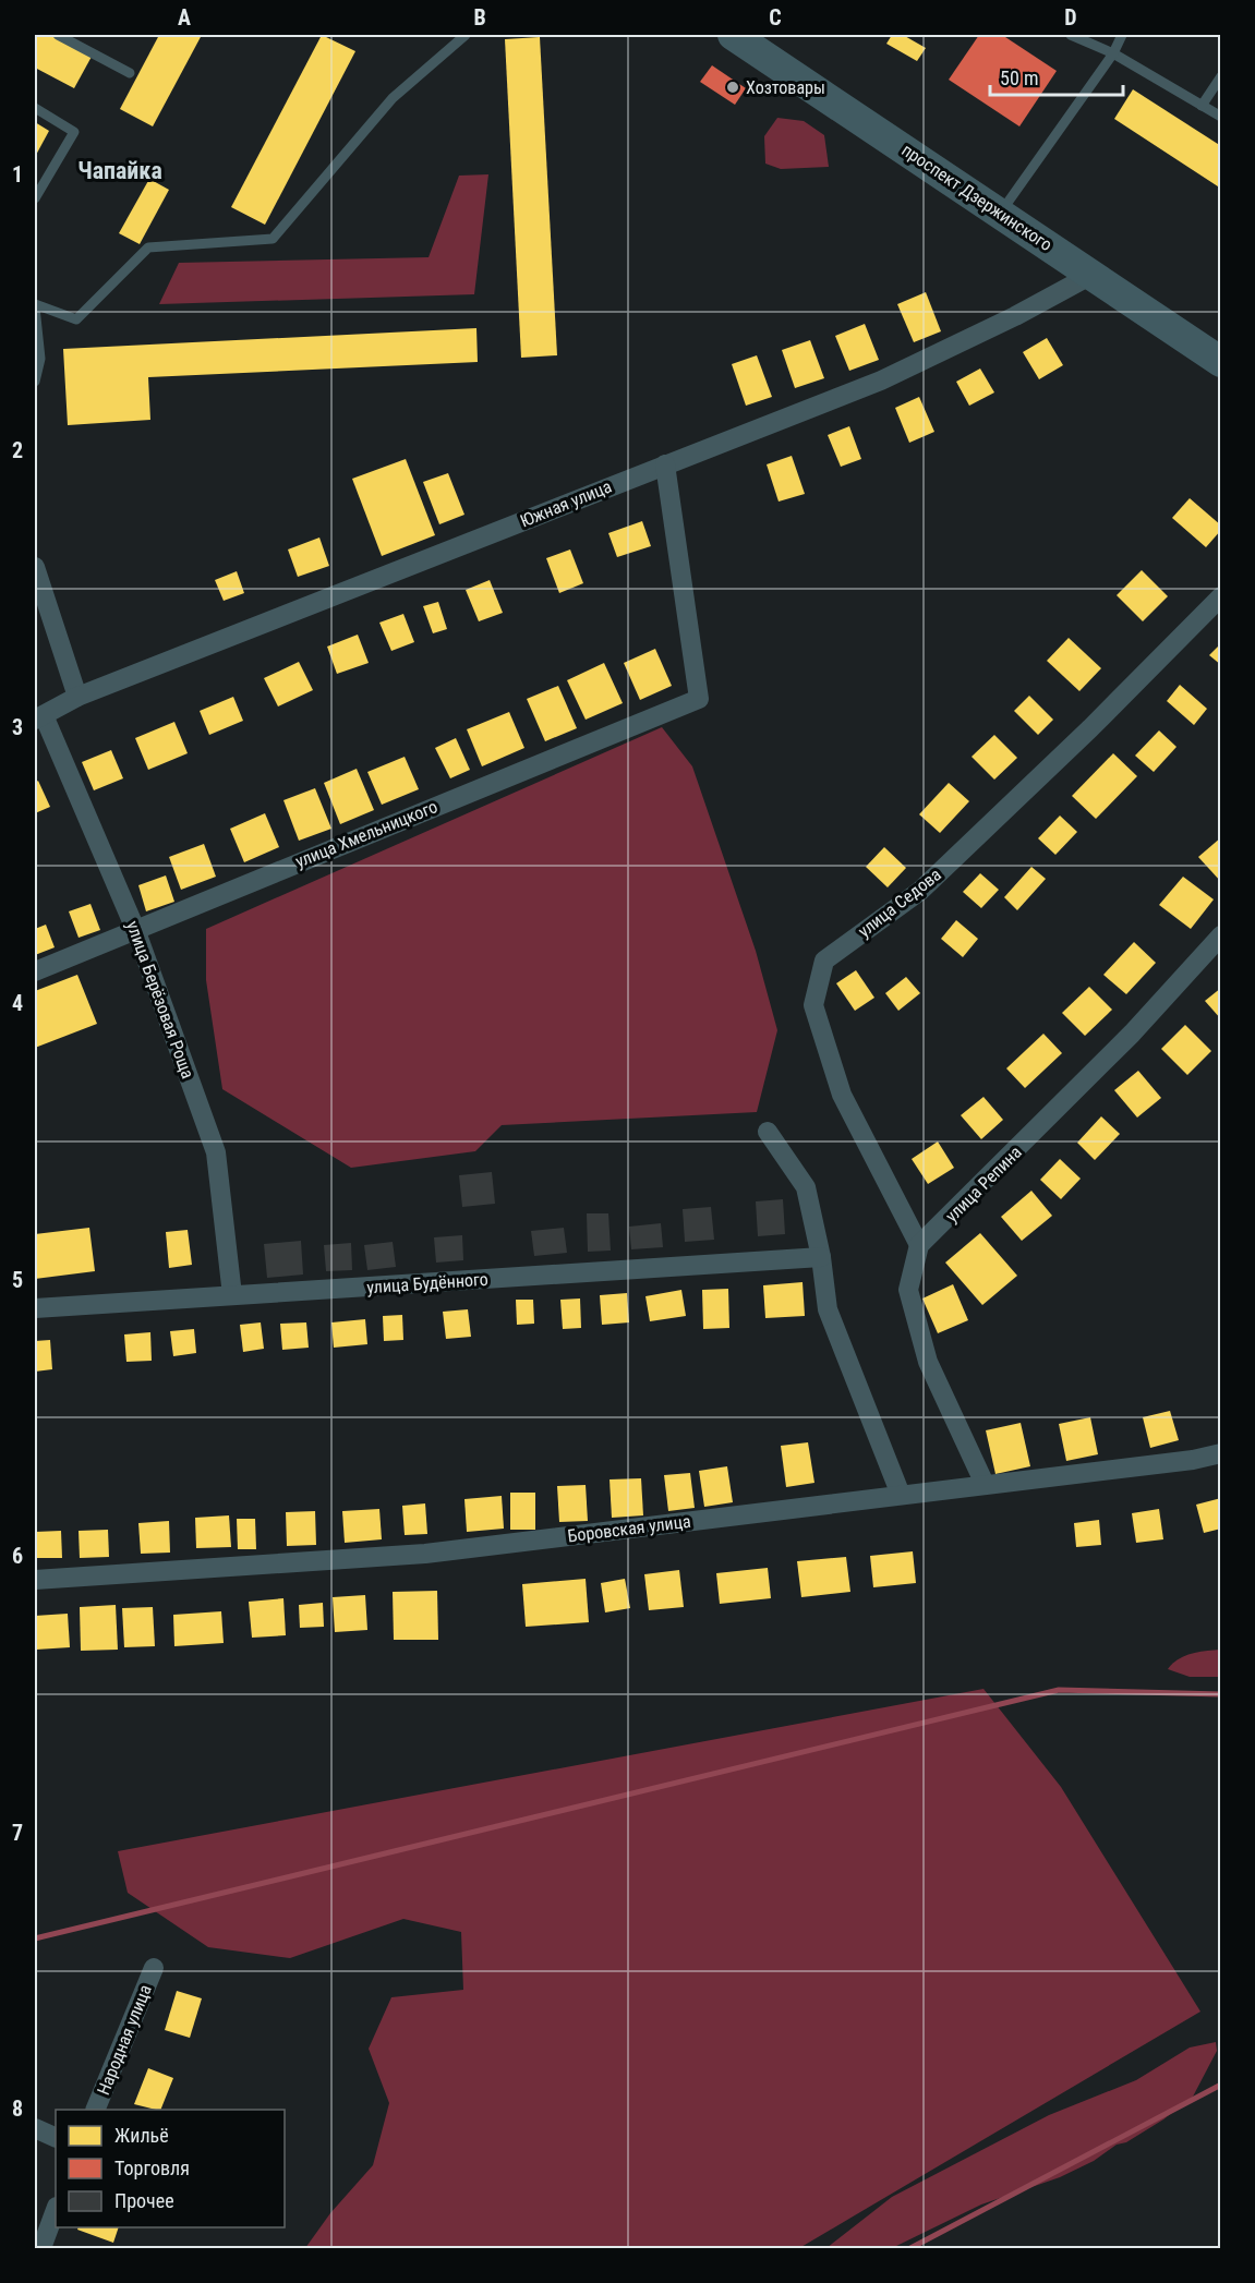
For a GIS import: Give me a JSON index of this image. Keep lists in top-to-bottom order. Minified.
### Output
{"streets":{"main road":["проспект Дзержинского"],"street":["Южная улица","улица Хмельницкого","улица Седова","улица Берёзовая Роща","улица Репина","улица Будённого","Боровская улица","Народная улица"]},"crossings":[["проспект Дзержинского","Южная улица"],["Южная улица","улица Хмельницкого"],["Южная улица","улица Берёзовая Роща"],["улица Хмельницкого","улица Берёзовая Роща"],["улица Седова","улица Репина"],["улица Берёзовая Роща","улица Будённого"]],"districts":["Чапайка"],"places":["Хозтовары"],"legend":["Жильё","Торговля","Прочее"],"scale_bar":"50 m","grid":{"columns":["A","B","C","D"],"rows":["1","2","3","4","5","6","7","8"]}}
